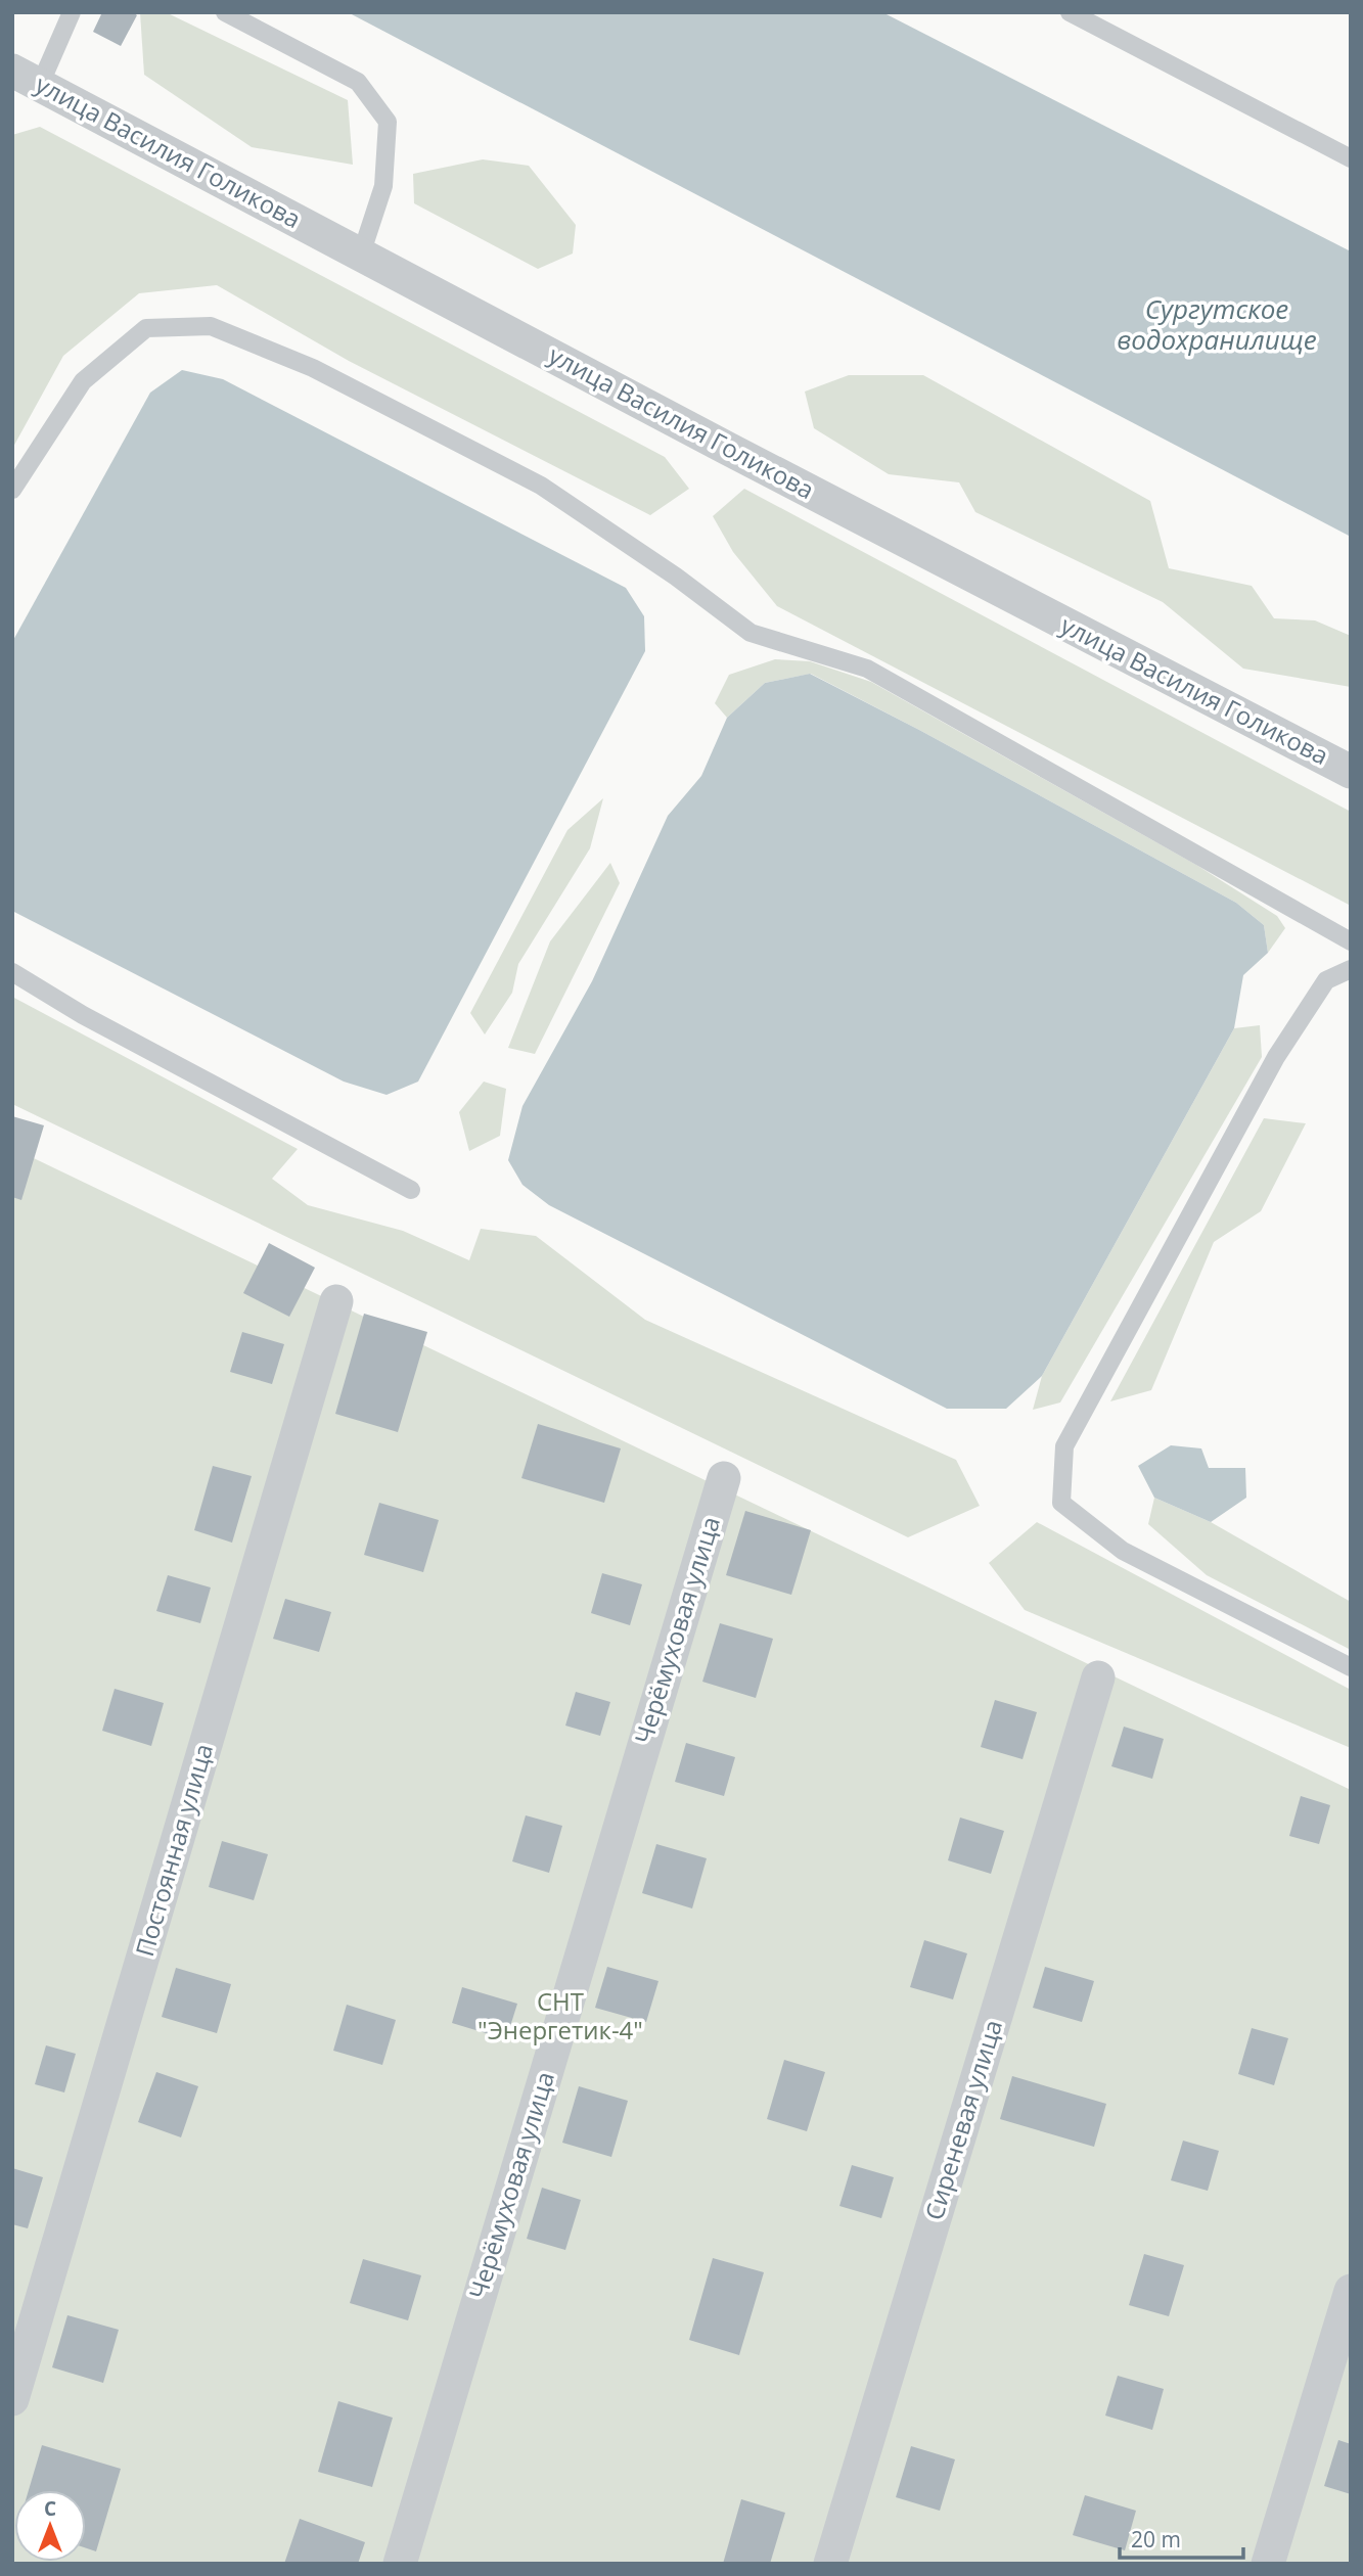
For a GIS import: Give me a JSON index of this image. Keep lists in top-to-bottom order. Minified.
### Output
{"streets":{"street":["улица Василия Голикова","Черёмуховая улица","Постоянная улица","Сиреневая улица"]},"water":["Сургутское водохранилище"],"parks":["СНТ \"Энергетик-4\""],"scale_bar":"20 m","north":"top"}
